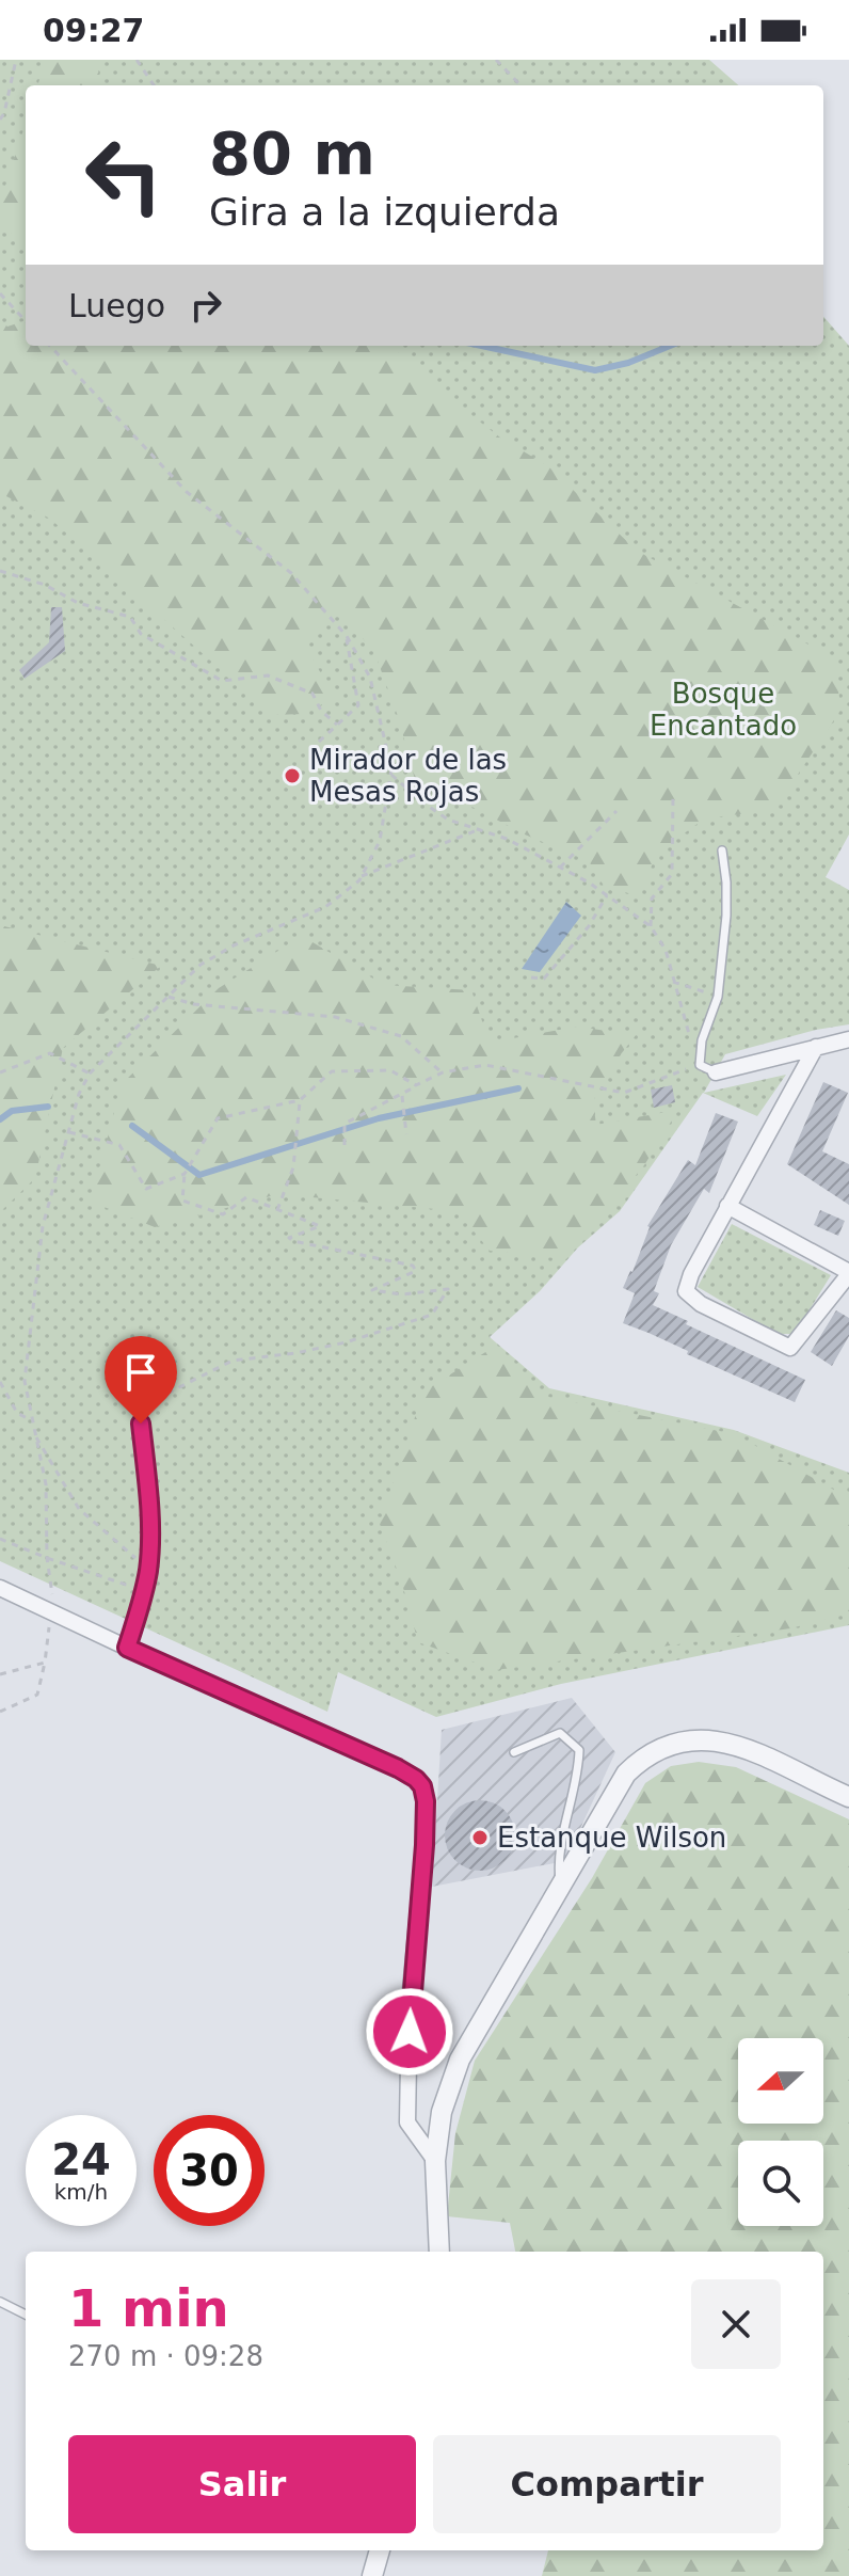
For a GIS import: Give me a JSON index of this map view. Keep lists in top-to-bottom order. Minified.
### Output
{"parks":["Bosque Encantado"],"places":["Mirador de las Mesas Rojas","Estanque Wilson"],"north":"left","page":{"status":"09:27","turn":["80 m","Gira a la izquierda"],"then":"Luego","speed":"24 km/h","limit":"30","heading":["1 min","270 m · 09:28"],"buttons":["Salir","Compartir"]}}
